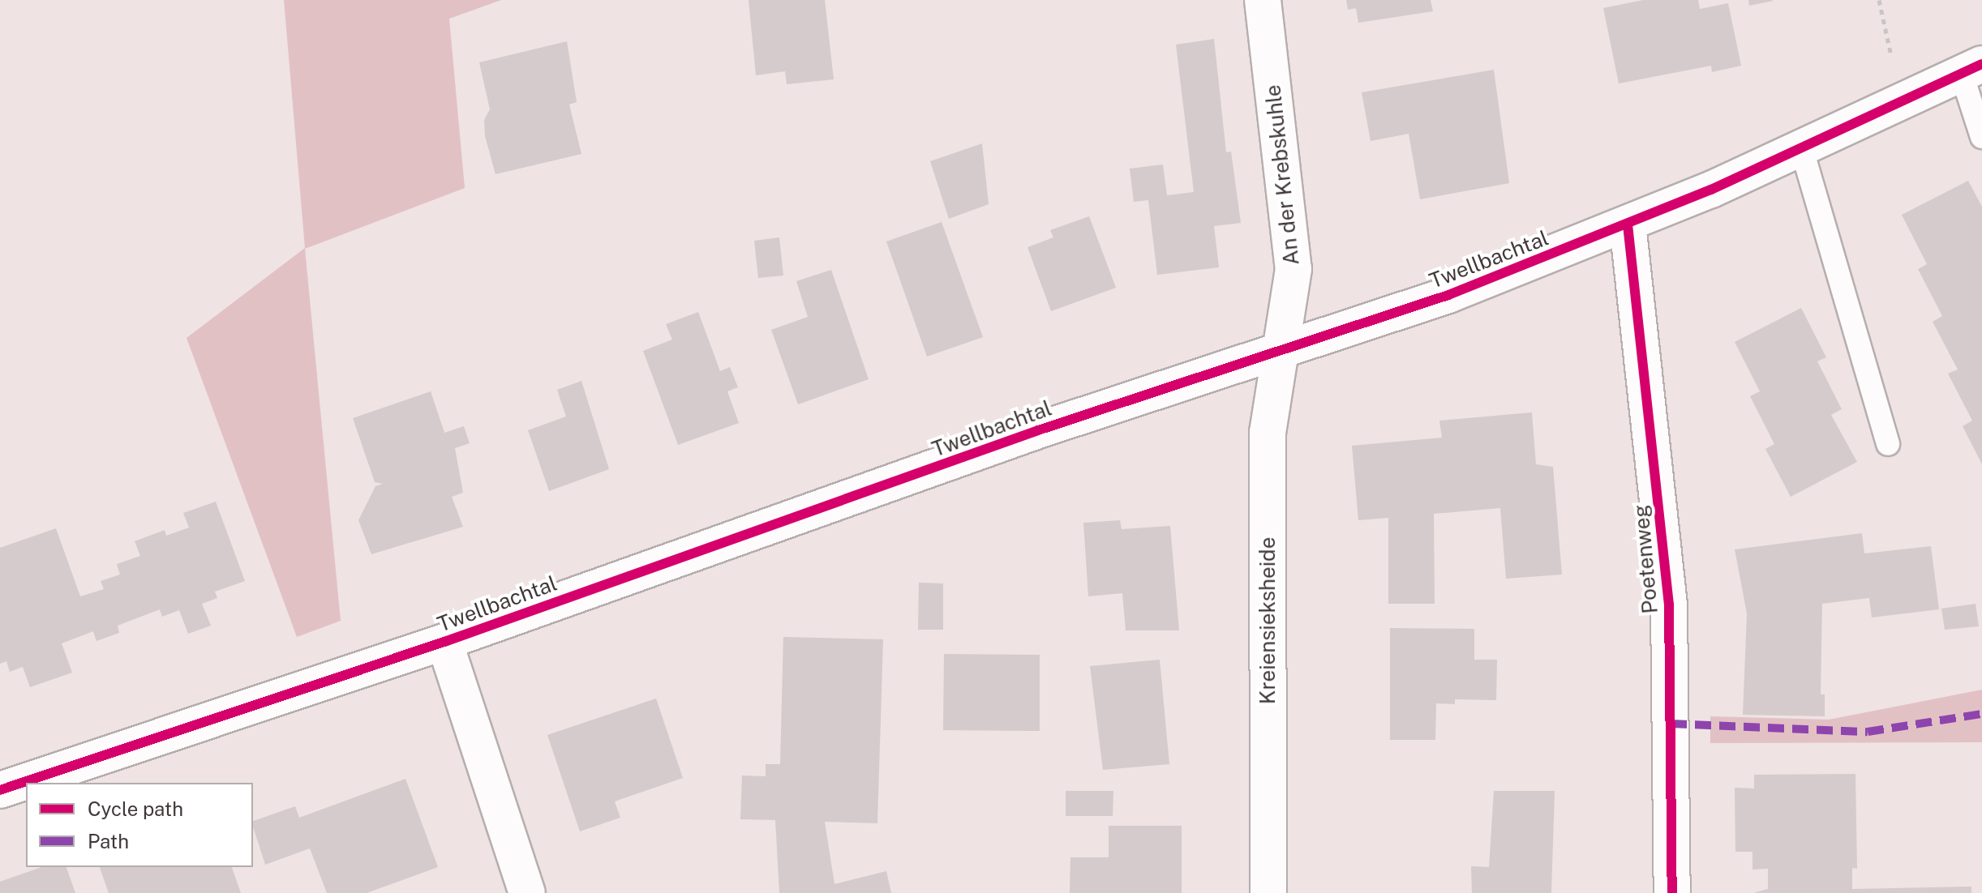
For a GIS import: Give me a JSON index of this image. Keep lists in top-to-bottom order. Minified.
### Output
{"streets":{"street":["An der Krebskuhle","Twellbachtal","Poetenweg","Kreiensieksheide"]},"crossings":[["An der Krebskuhle","Twellbachtal"],["An der Krebskuhle","Kreiensieksheide"],["Twellbachtal","Poetenweg"],["Twellbachtal","Kreiensieksheide"]],"legend":["Cycle path","Path"]}
